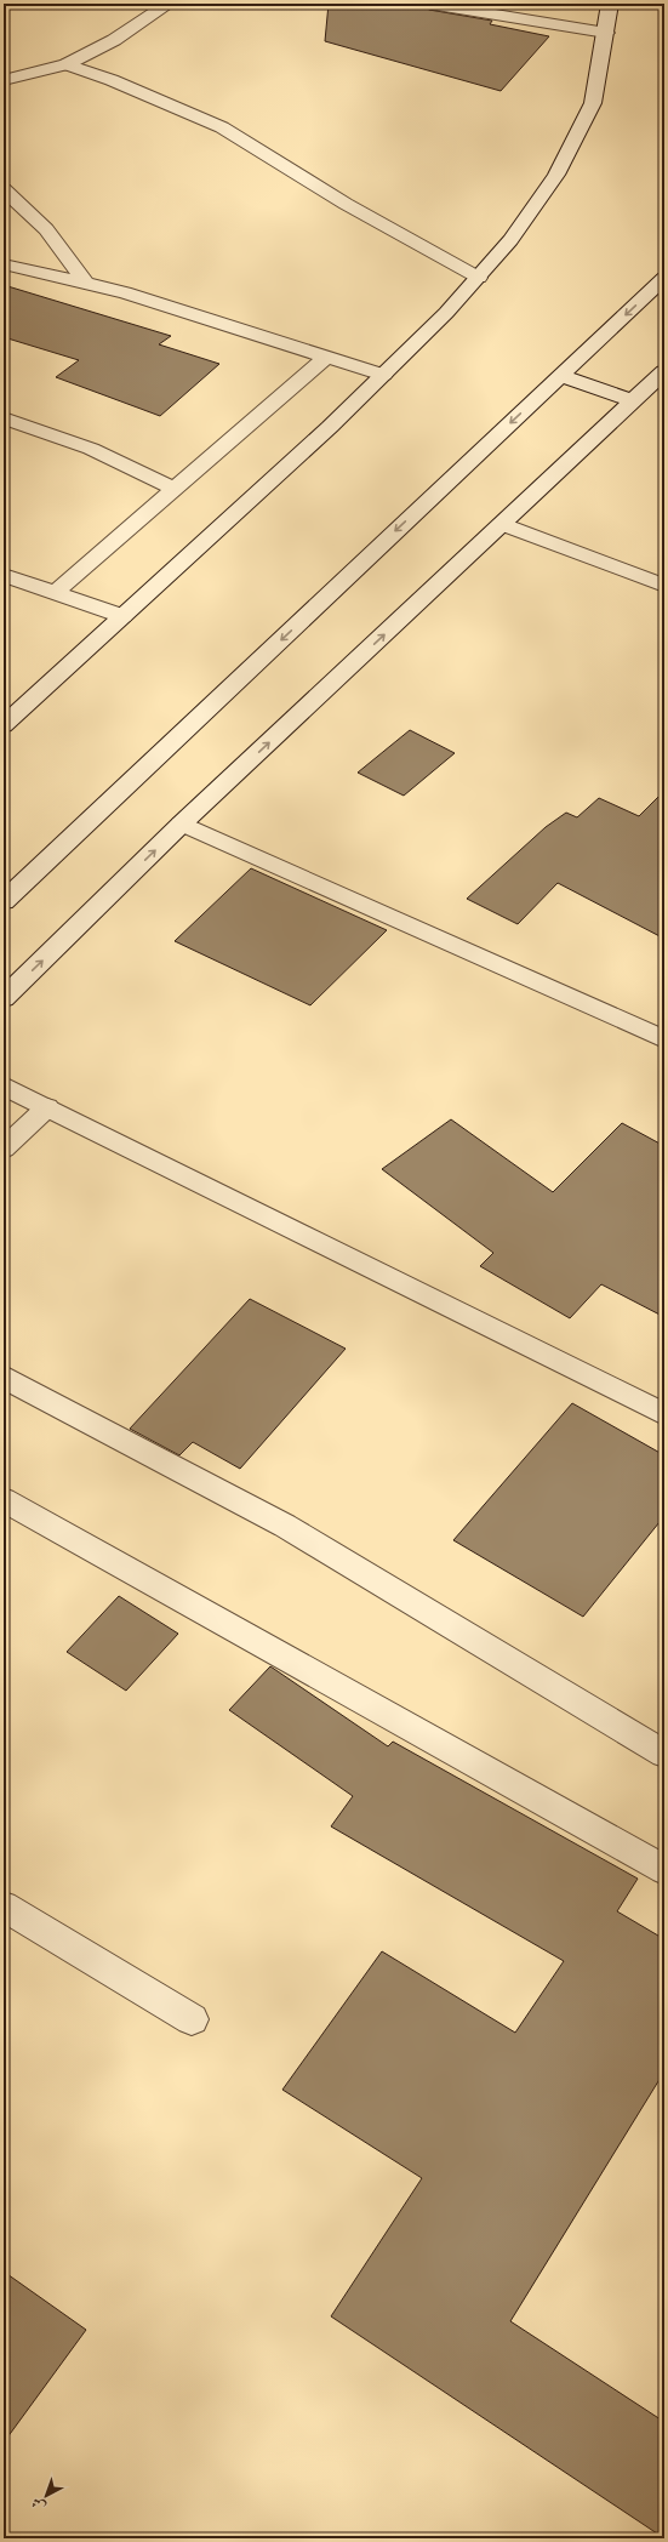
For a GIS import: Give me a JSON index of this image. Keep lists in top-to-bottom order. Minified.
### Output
{"north":"bottom left"}
